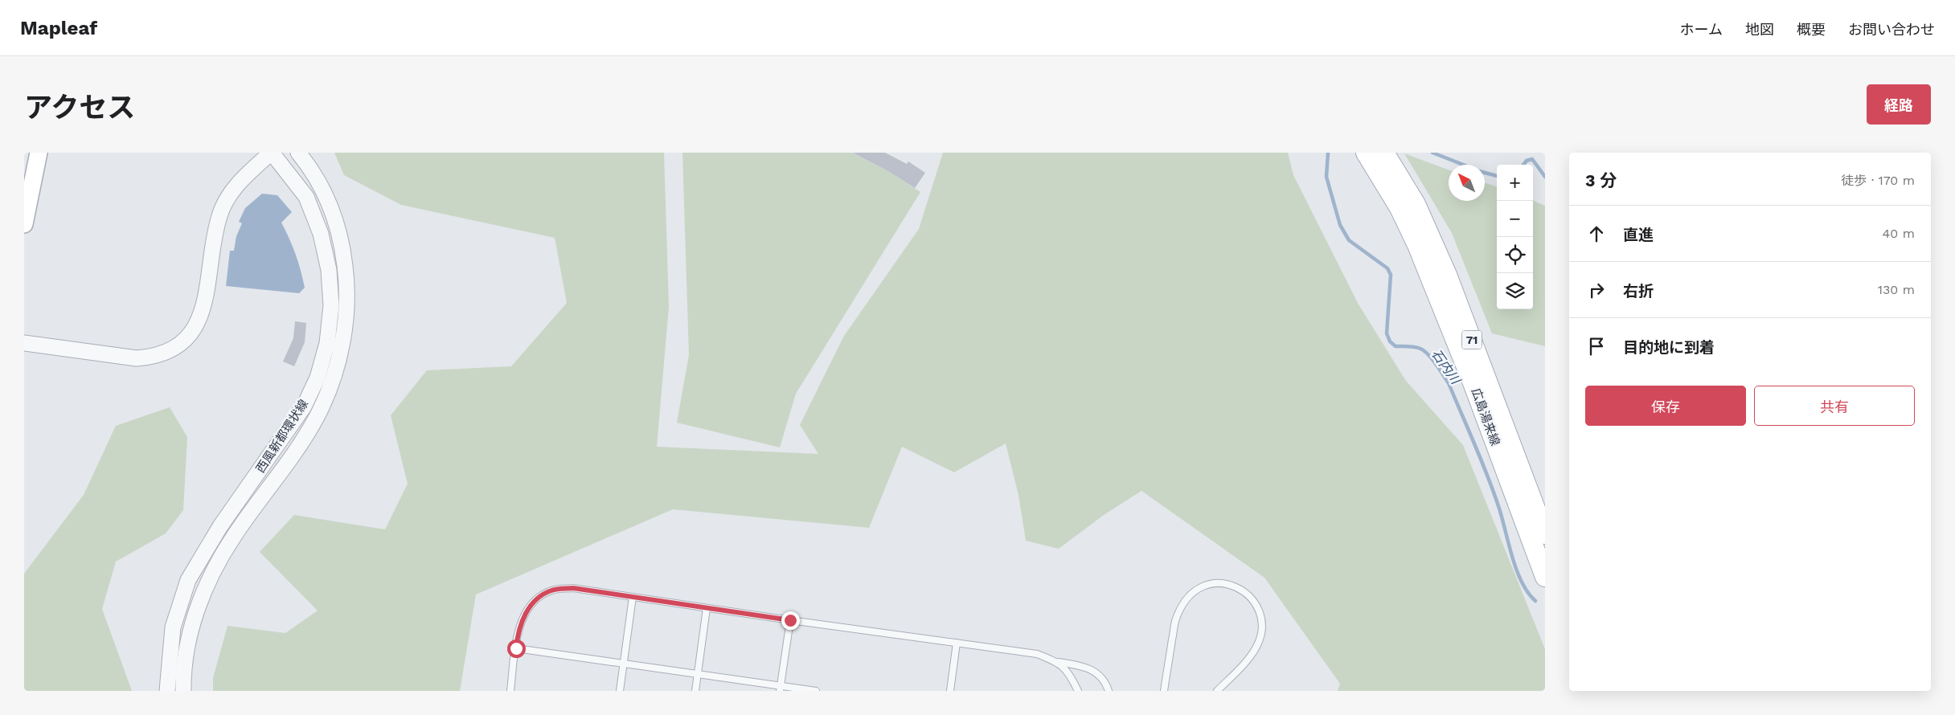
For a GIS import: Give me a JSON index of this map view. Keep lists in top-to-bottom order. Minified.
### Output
{"streets":{"main road":["71","広島湯来線"],"street":["西風新都環状線"]},"water":["石内川"],"north":"top left","page":{"header":"Mapleaf","nav":["ホーム","地図","概要","お問い合わせ"],"title":"アクセス","buttons":["経路",["保存","共有"]],"heading":["3 分","徒歩 · 170 m"],"map_buttons":["+","−"],"list":[["直進","40 m"],["右折","130 m"],"目的地に到着"]}}
